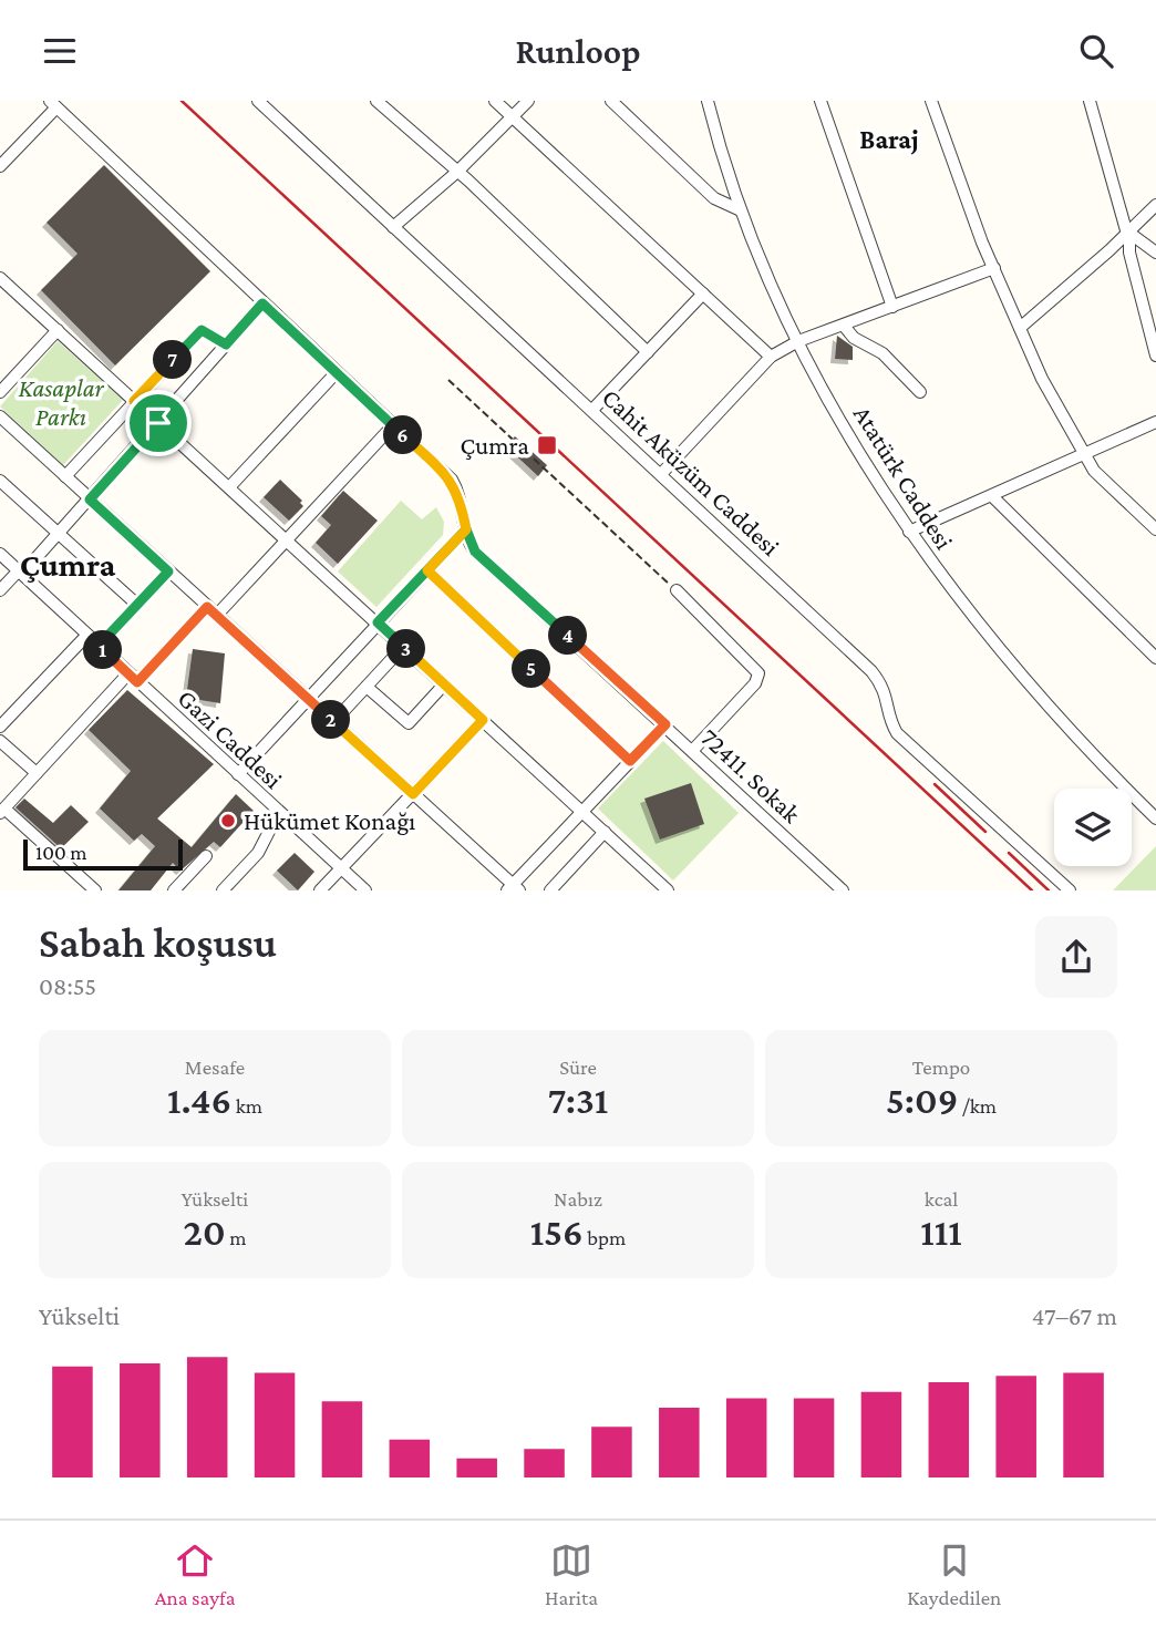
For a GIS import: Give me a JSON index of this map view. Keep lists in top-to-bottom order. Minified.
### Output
{"streets":{"street":["Cahit Aküzüm Caddesi","Atatürk Caddesi","Gazi Caddesi","72411. Sokak"]},"districts":["Baraj","Çumra"],"parks":["Kasaplar Parkı"],"places":{"transit":["Çumra"],"other":["Hükümet Konağı"]},"scale_bar":"100 m","page":{"header":"Runloop","pins":["7","6","4","3","1","5","2"],"scale":"100 m","heading":["Sabah koşusu","08:55"],"stats":[["Mesafe","1.46 km"],["Süre","7:31"],["Tempo","5:09 /km"],["Yükselti","20 m"],["Nabız","156 bpm"],["kcal","111"]],"chart":["Yükselti","47–67 m"],"tabs":["Ana sayfa","Harita","Kaydedilen"]}}
